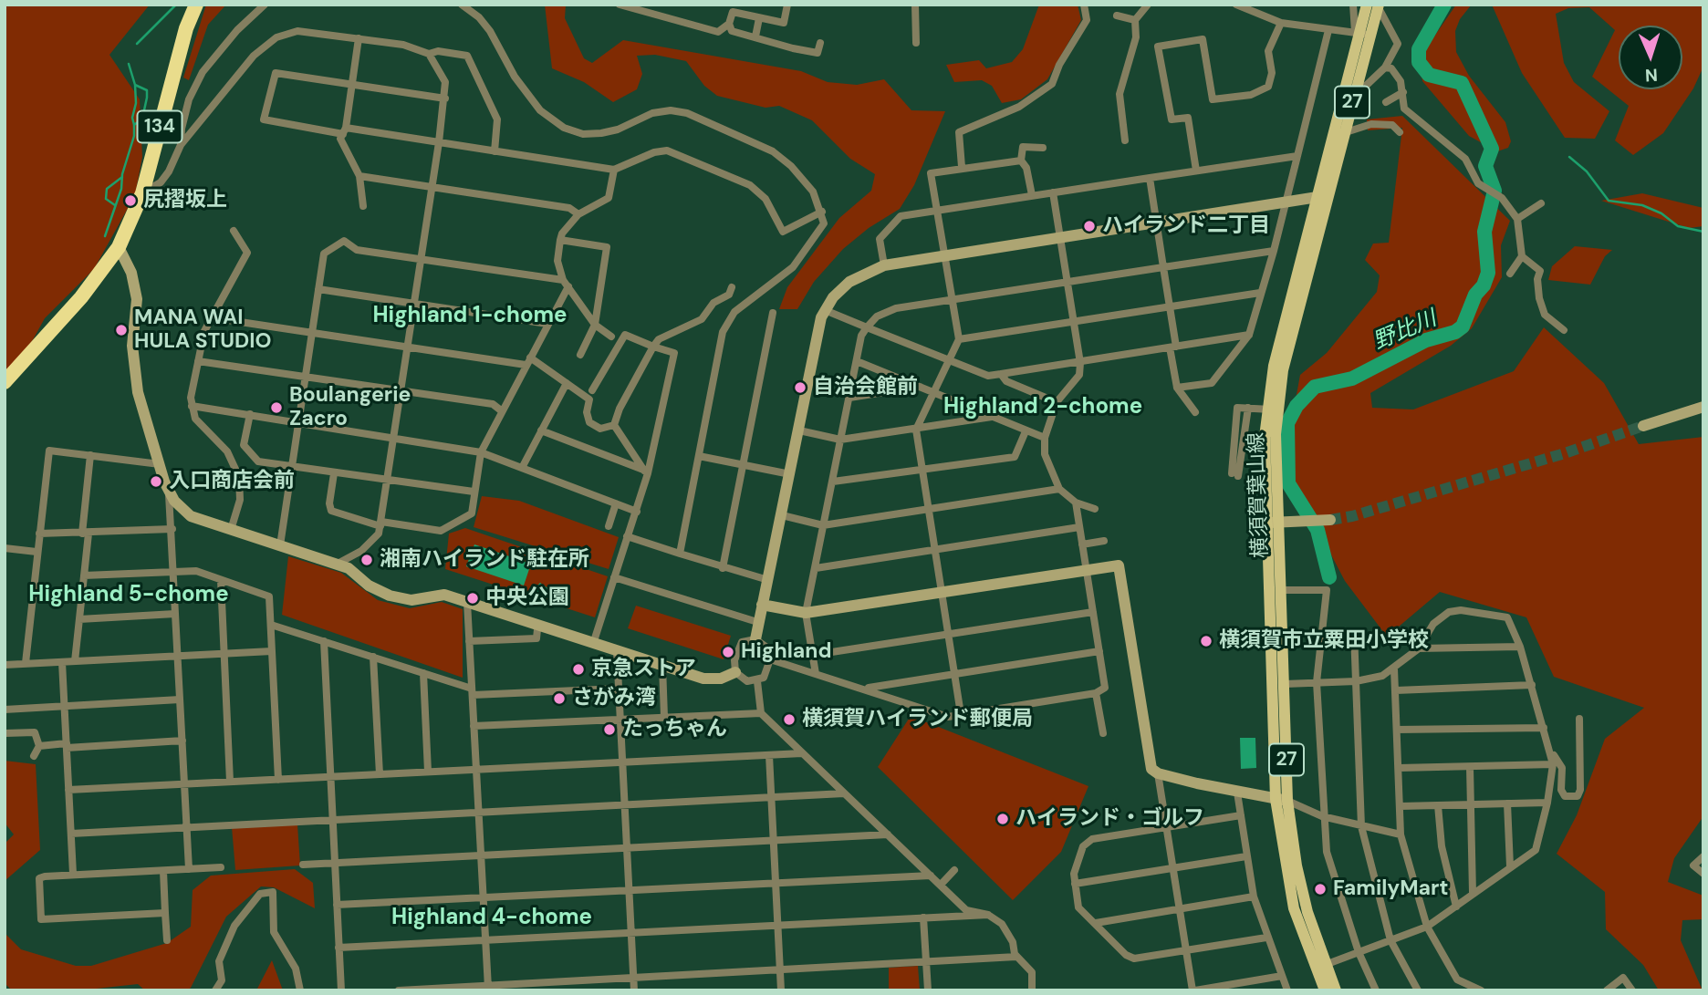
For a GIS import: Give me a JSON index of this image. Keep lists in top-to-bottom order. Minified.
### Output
{"streets":{"highway":["134"],"main road":["27","横須賀葉山線"]},"districts":["Highland 1-chome","Highland 2-chome","Highland 5-chome","Highland 4-chome"],"water":["野比川"],"places":["尻摺坂上","ハイランド二丁目","MANA WAI HULA STUDIO","自治会館前","Boulangerie Zacro","入口商店会前","湘南ハイランド駐在所","中央公園","横須賀市立粟田小学校","Highland","京急ストア","さがみ湾","横須賀ハイランド郵便局","たっちゃん","ハイランド・ゴルフ","FamilyMart"],"north":"bottom"}
